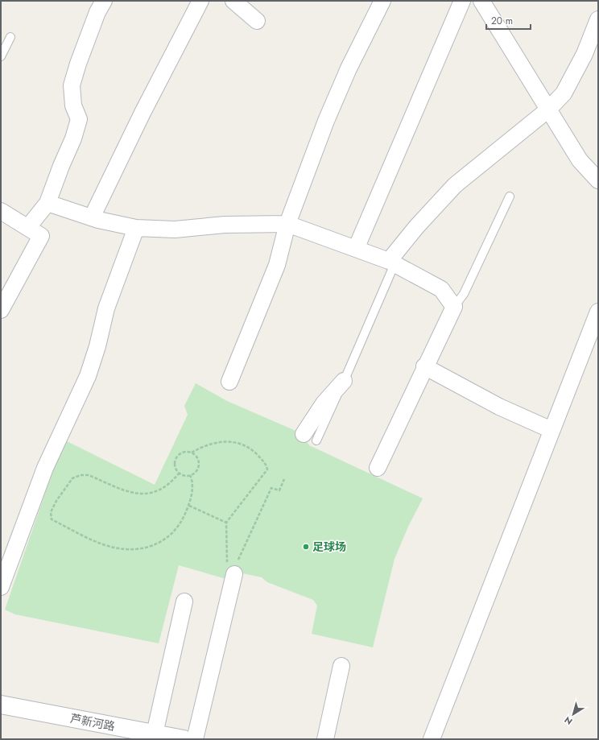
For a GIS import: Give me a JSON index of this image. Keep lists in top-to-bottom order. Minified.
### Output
{"streets":{"street":["芦新河路"]},"places":["足球场"],"scale_bar":"20 m","north":"bottom left"}
